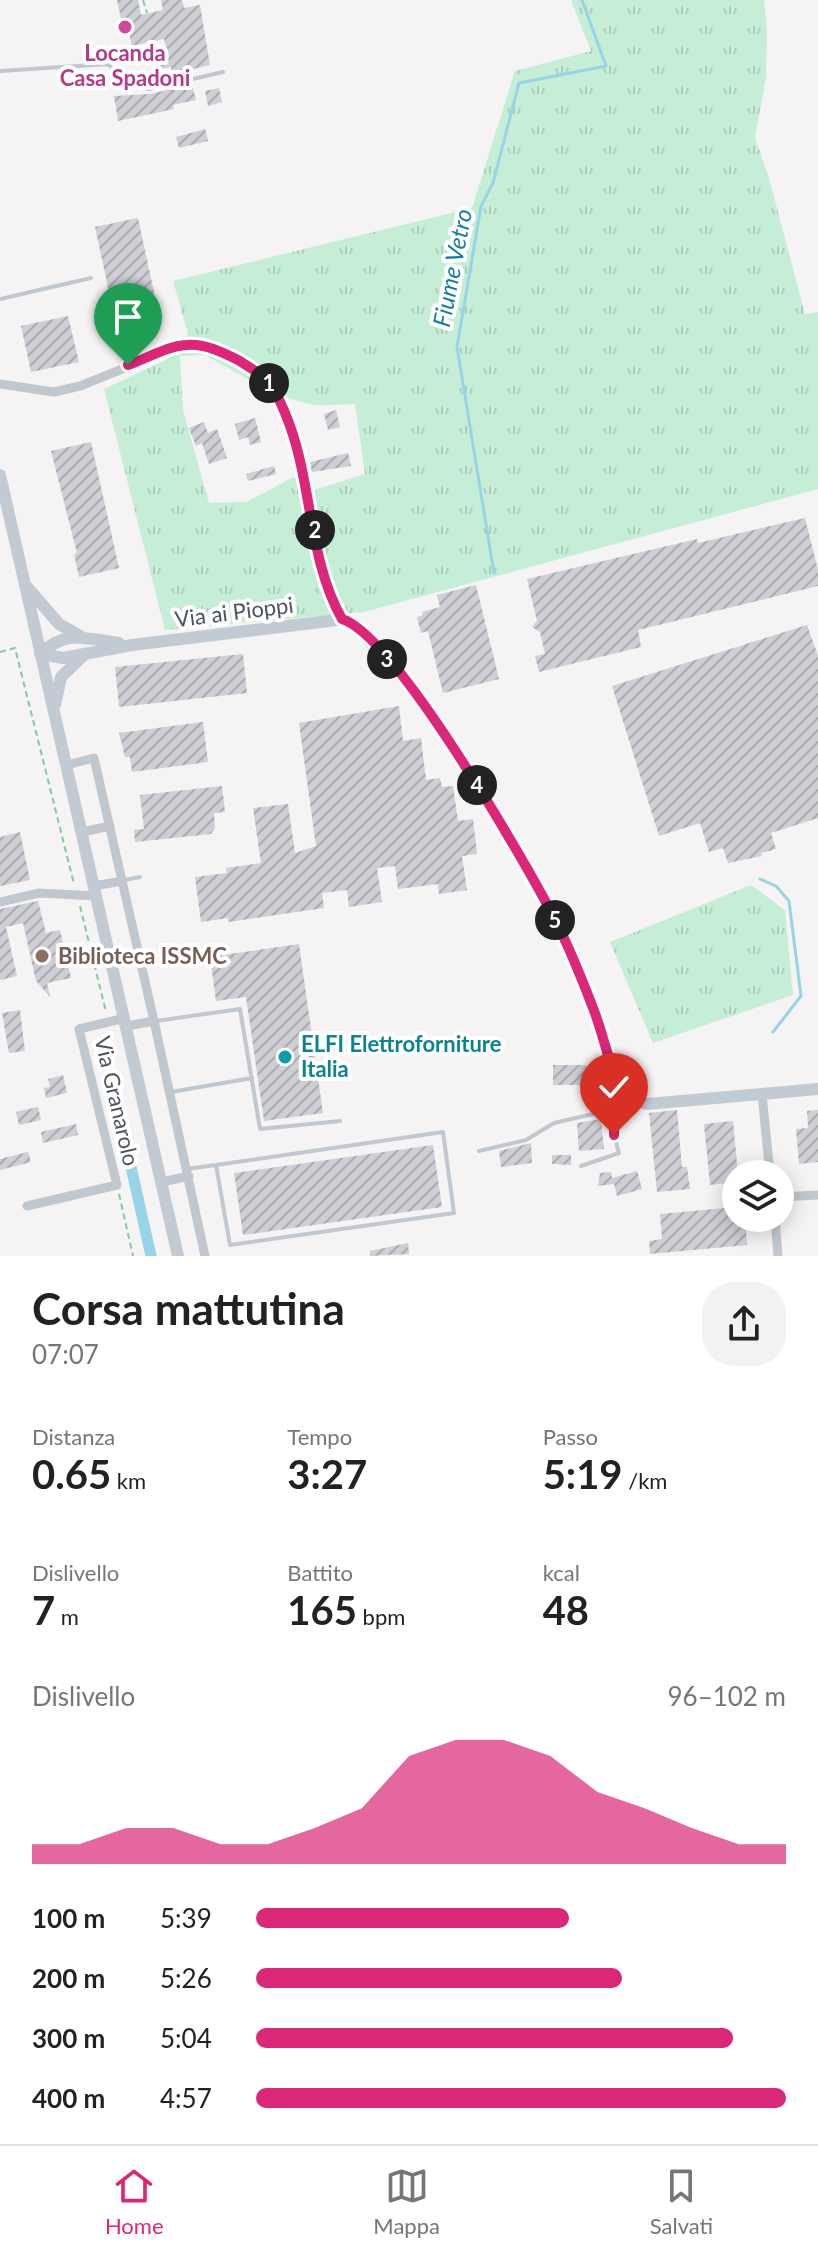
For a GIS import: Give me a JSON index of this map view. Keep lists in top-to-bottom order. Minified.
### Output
{"streets":{"street":["Via ai Pioppi","Via Granarolo"]},"crossings":[["Via ai Pioppi","Via Granarolo"]],"water":["Fiume Vetro"],"places":["Locanda Casa Spadoni","Biblioteca ISSMC","ELFI Elettroforniture Italia"],"page":{"pins":["1","2","3","4","5"],"heading":["Corsa mattutina","07:07"],"stats":[["Distanza","0.65 km"],["Tempo","3:27"],["Passo","5:19 /km"],["Dislivello","7 m"],["Battito","165 bpm"],["kcal","48"]],"chart":["Dislivello","96–102 m"],"list":[{"name":"100 m","note":"5:39"},{"name":"200 m","note":"5:26"},{"name":"300 m","note":"5:04"},{"name":"400 m","note":"4:57"}],"tabs":["Home","Mappa","Salvati"]}}
